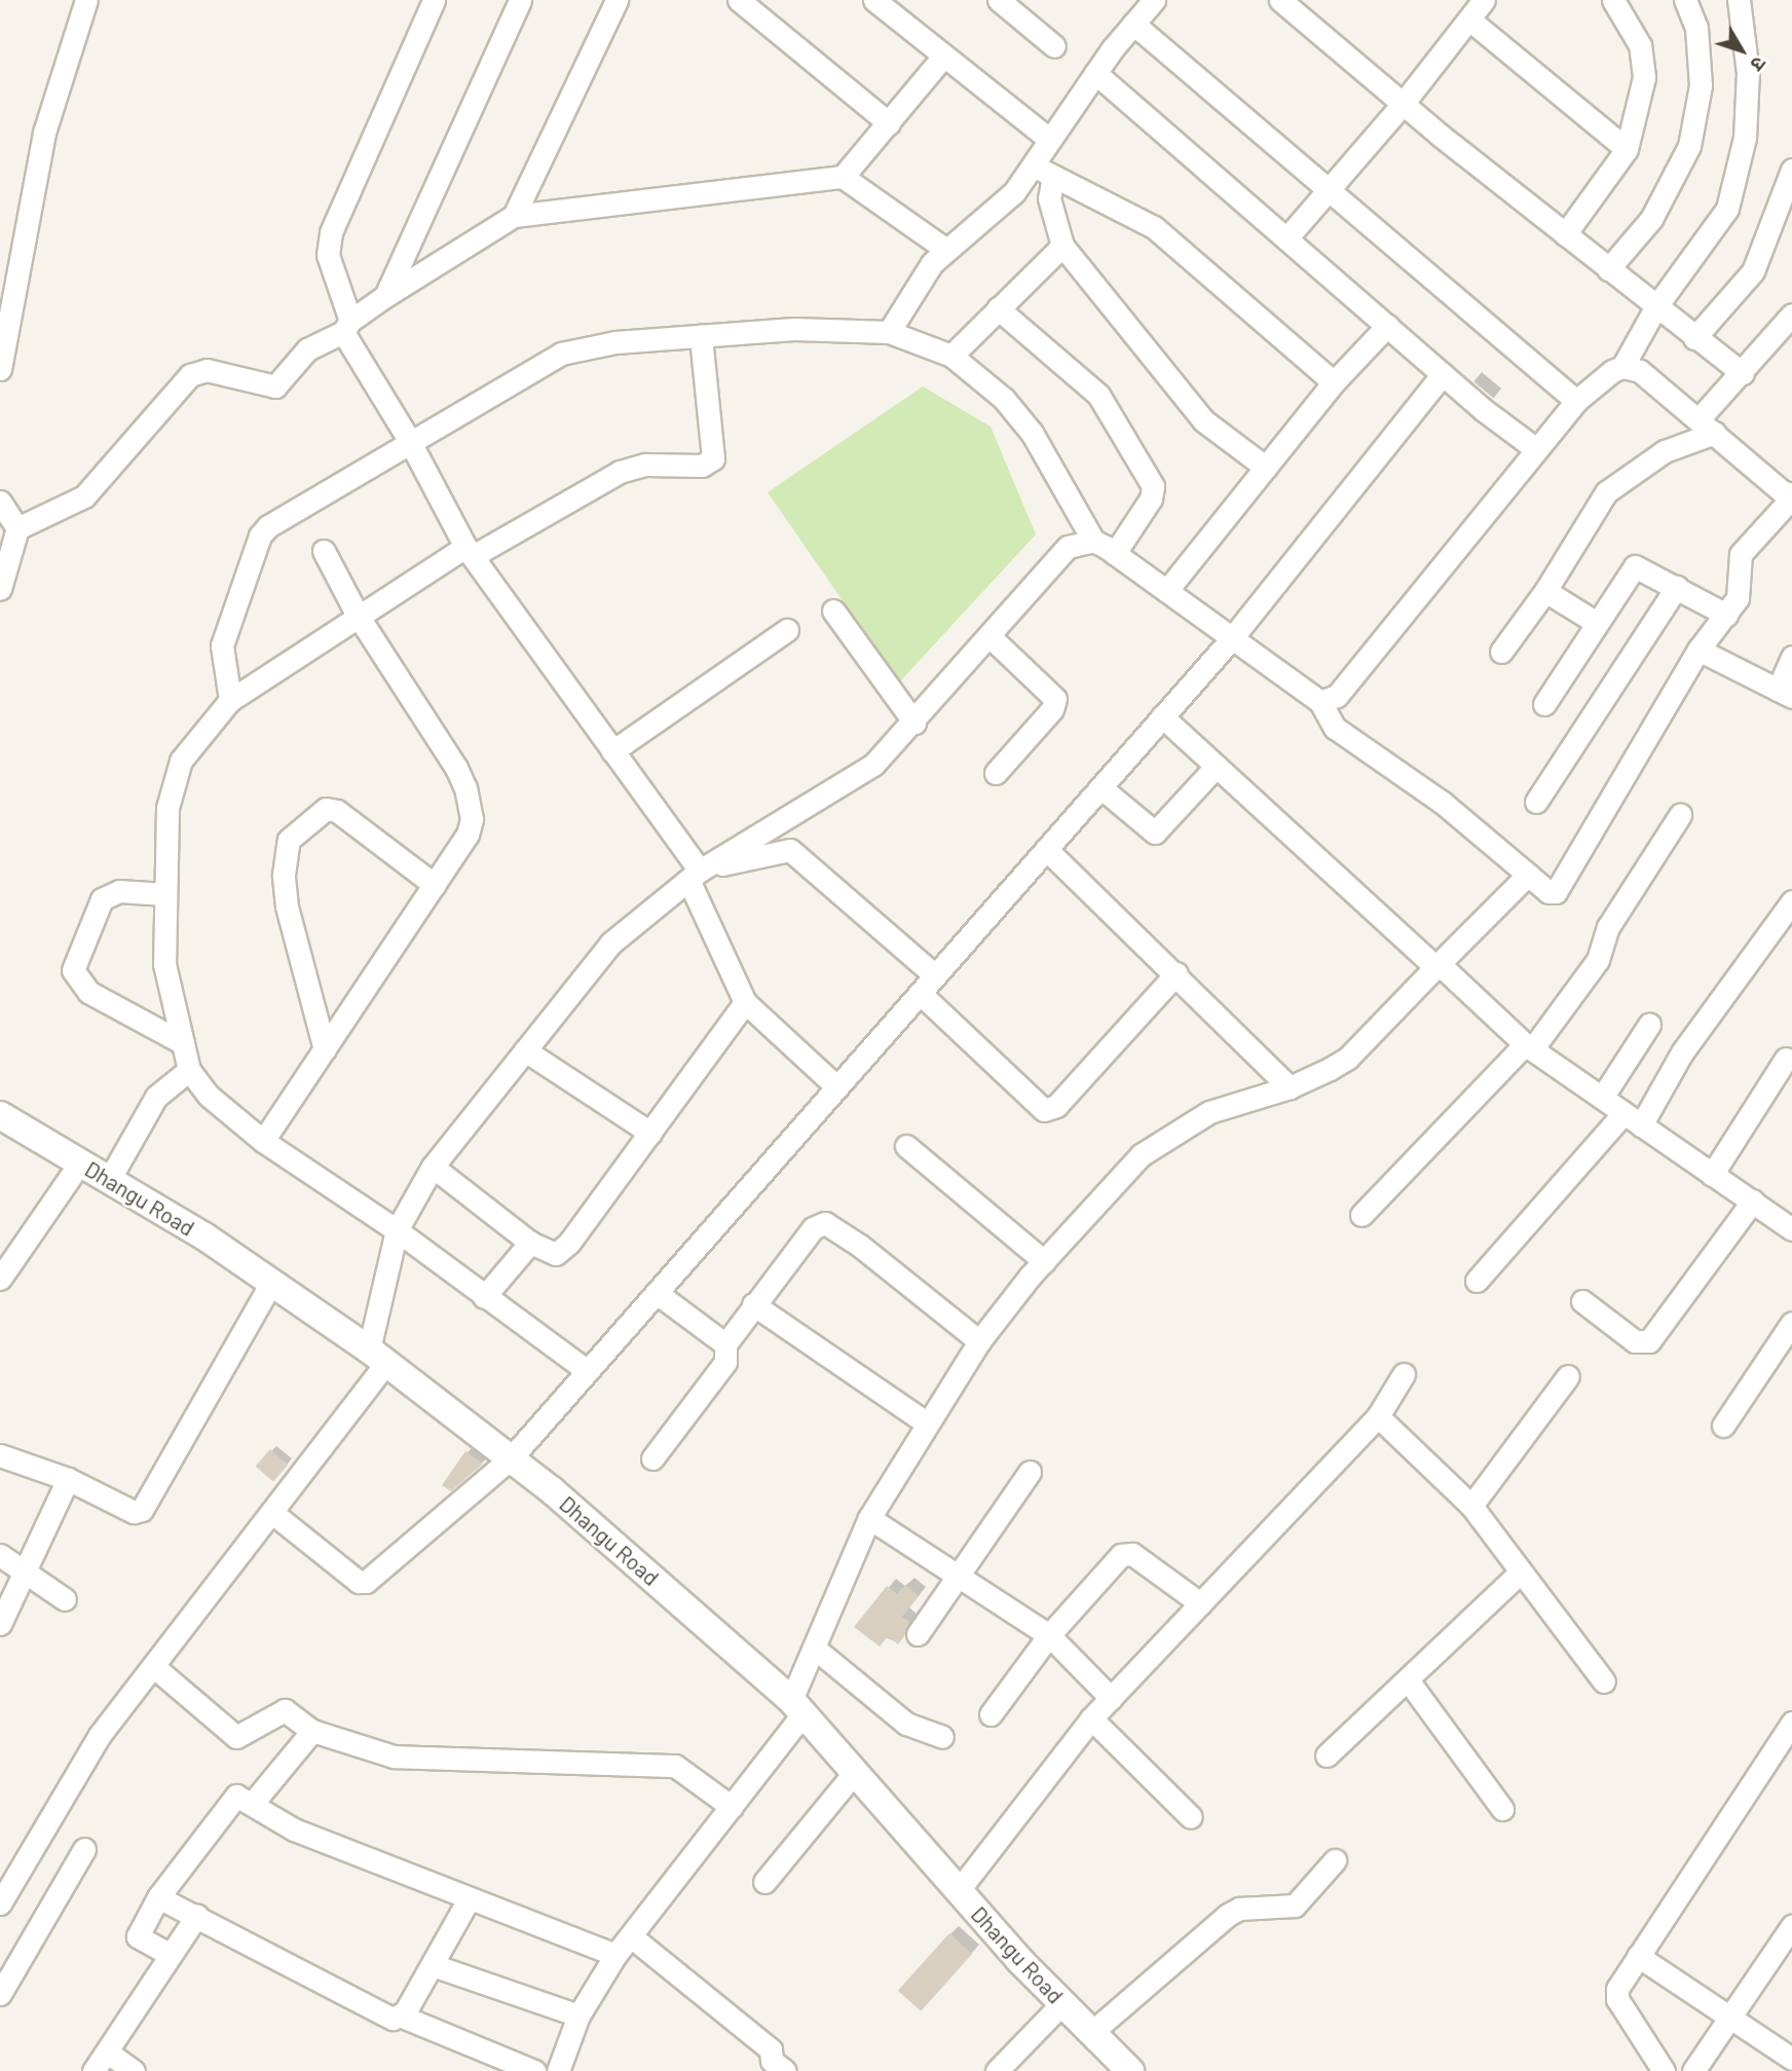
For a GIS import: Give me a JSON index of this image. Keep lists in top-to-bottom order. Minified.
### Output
{"streets":{"street":["Dhangu Road"]},"north":"bottom right"}
